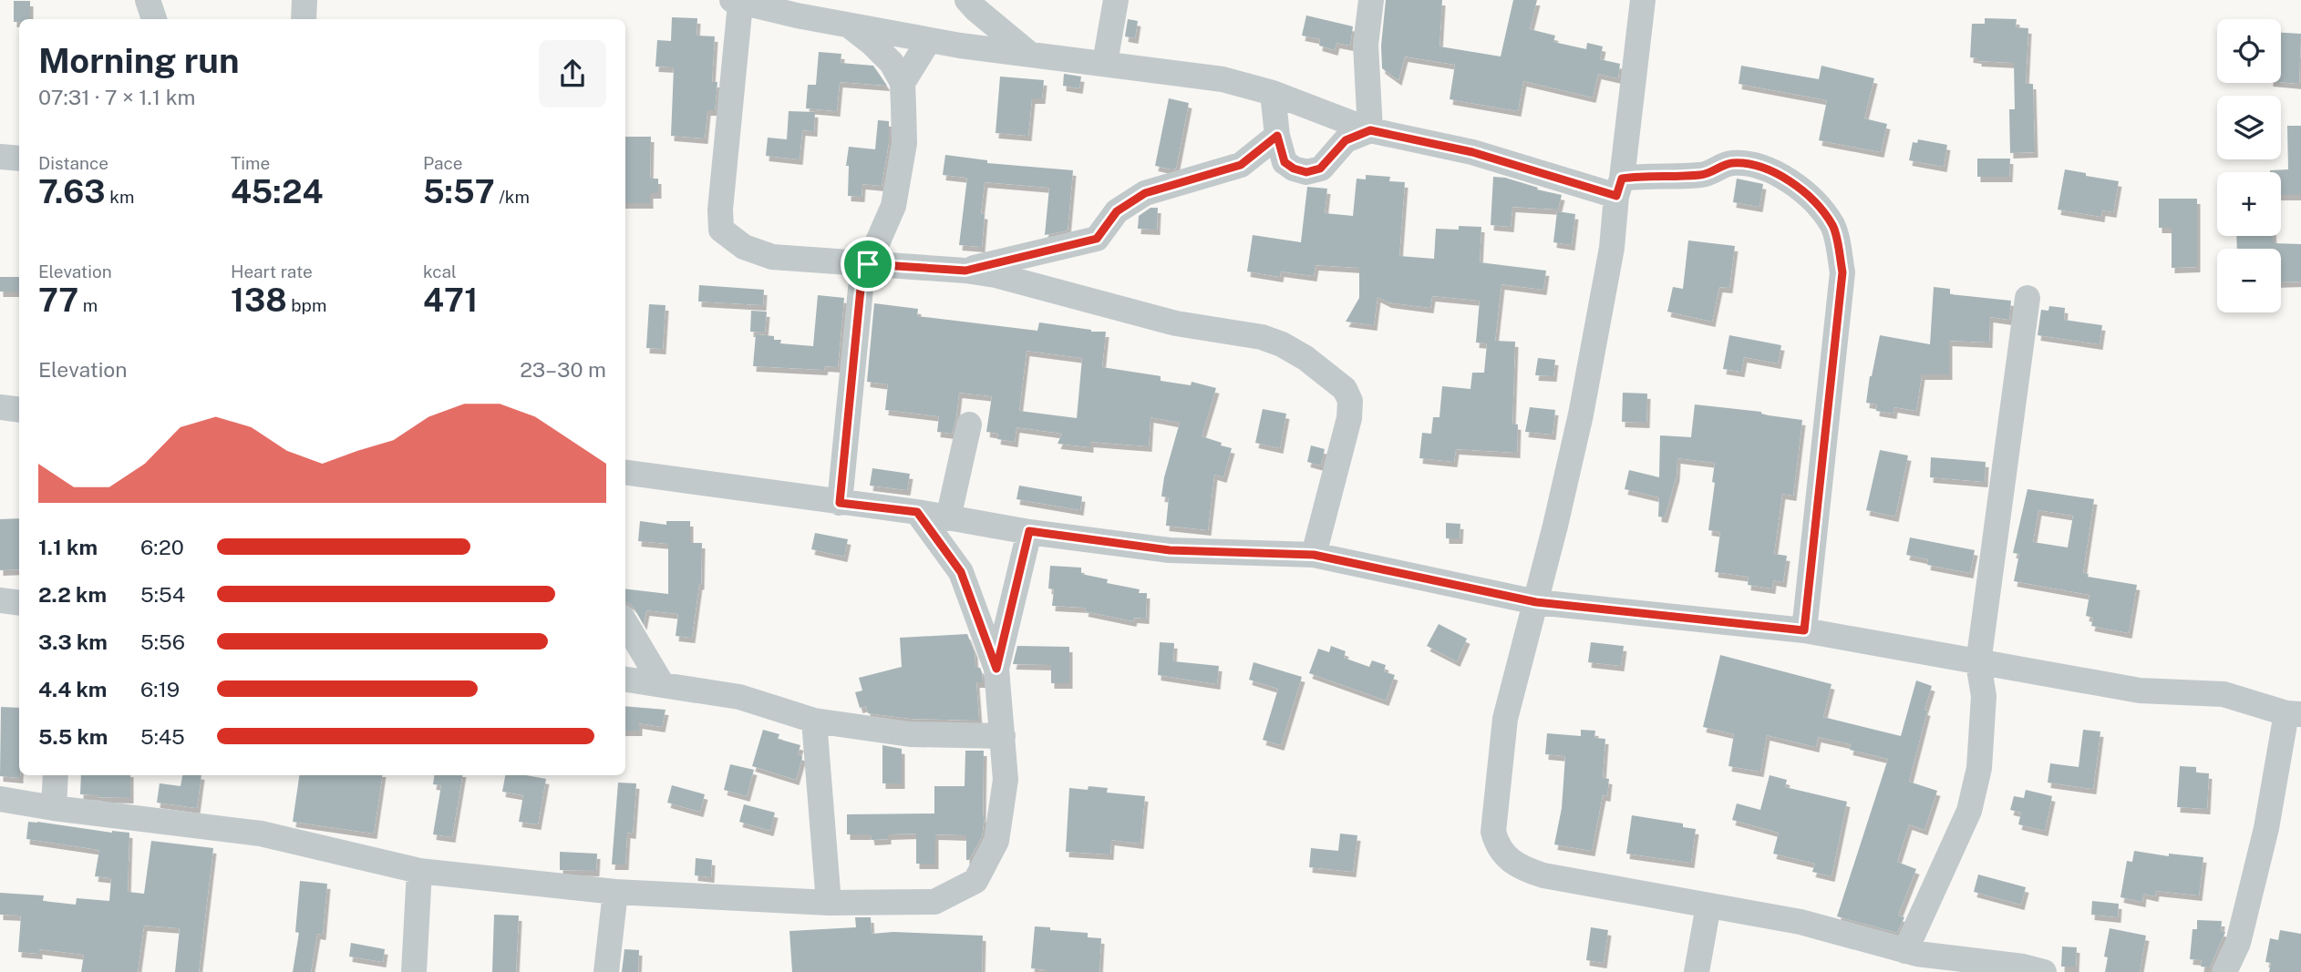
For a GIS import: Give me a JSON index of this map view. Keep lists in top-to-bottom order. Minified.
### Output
{"page":{"map_buttons":["+","−"],"heading":["Morning run","07:31 · 7 × 1.1 km"],"stats":[["Distance","7.63 km"],["Time","45:24"],["Pace","5:57 /km"],["Elevation","77 m"],["Heart rate","138 bpm"],["kcal","471"]],"chart":["Elevation","23–30 m"],"list":[{"name":"1.1 km","note":"6:20"},{"name":"2.2 km","note":"5:54"},{"name":"3.3 km","note":"5:56"},{"name":"4.4 km","note":"6:19"},{"name":"5.5 km","note":"5:45"}]}}
